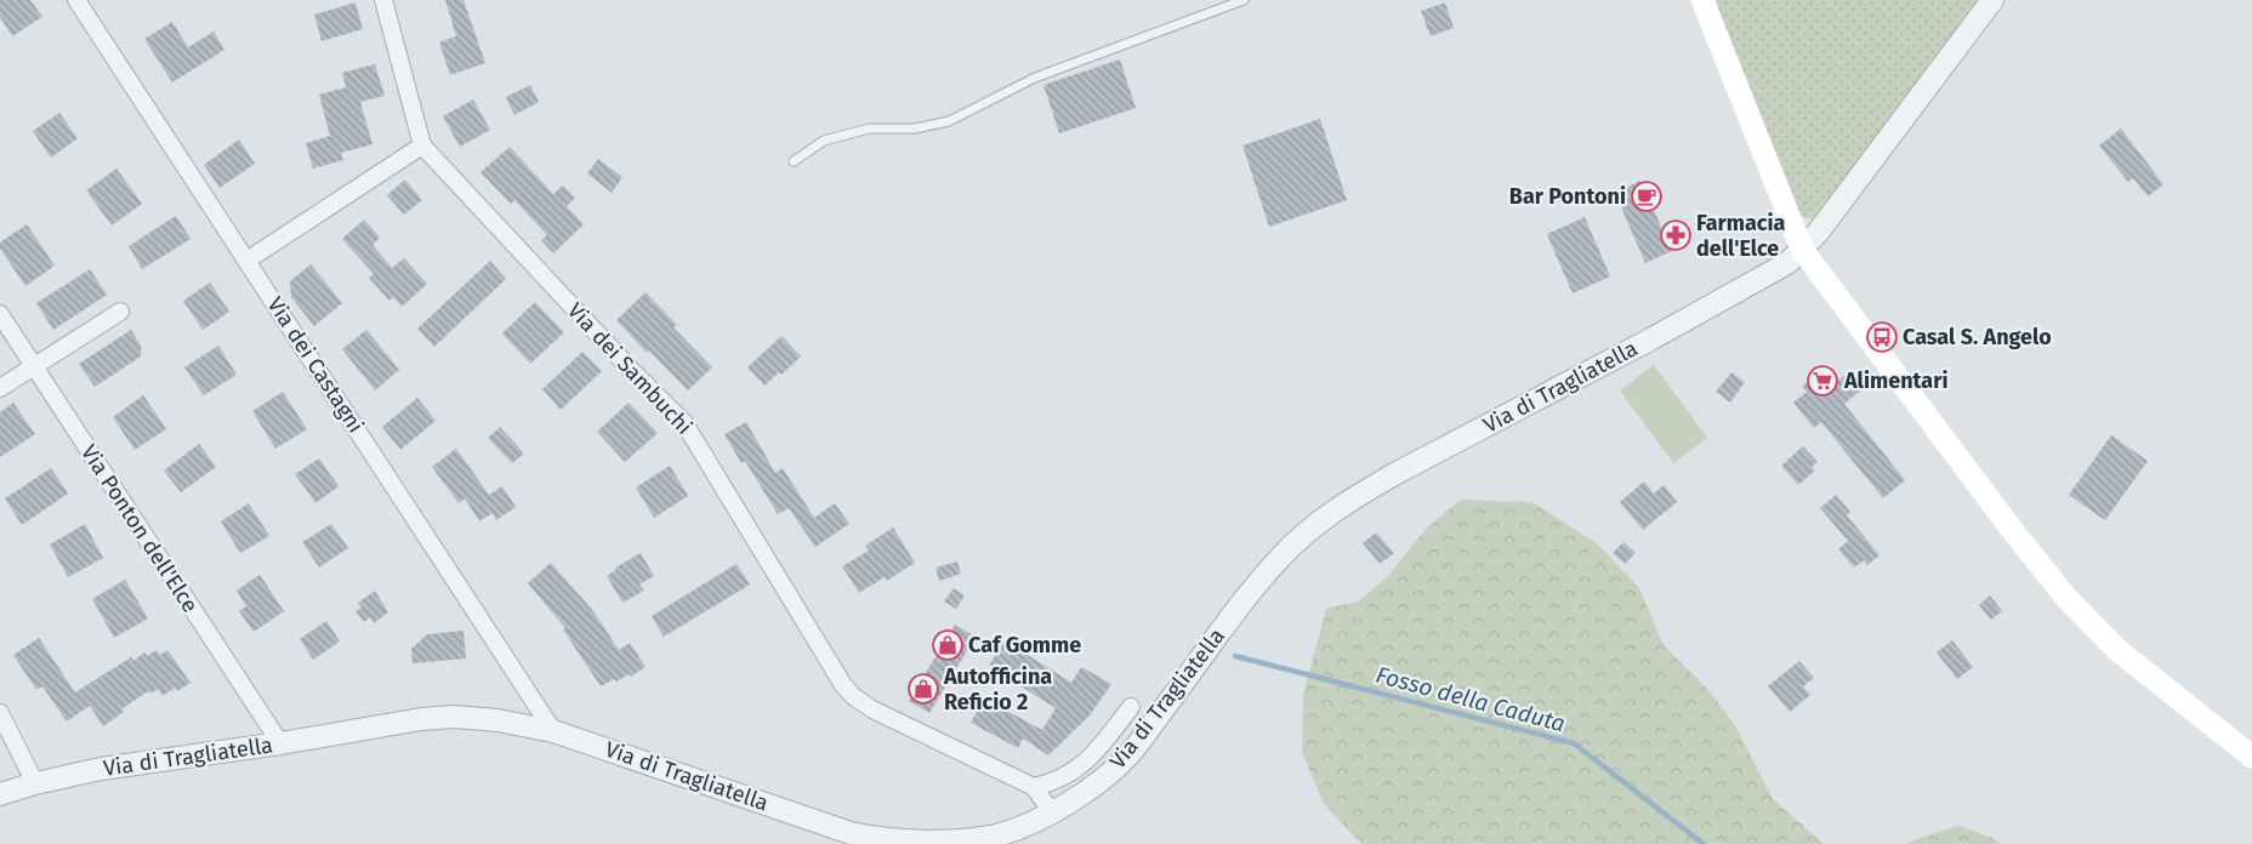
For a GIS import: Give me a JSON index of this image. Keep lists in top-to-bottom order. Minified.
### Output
{"streets":{"street":["Via dei Castagni","Via dei Sambuchi","Via di Tragliatella","Via Ponton dell'Elce"]},"crossings":[["Via dei Castagni","Via di Tragliatella"],["Via dei Sambuchi","Via di Tragliatella"],["Via di Tragliatella","Via Ponton dell'Elce"]],"water":["Fosso della Caduta"],"places":{"cafe":["Bar Pontoni"],"pharmacy":["Farmacia dell'Elce"],"bus stop":["Casal S. Angelo"],"supermarket":["Alimentari"],"shop":["Caf Gomme","Autofficina Reficio 2"]}}
